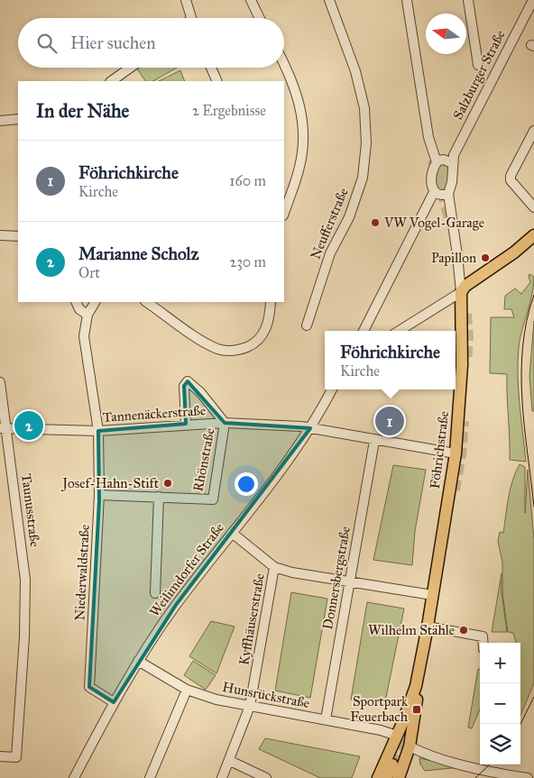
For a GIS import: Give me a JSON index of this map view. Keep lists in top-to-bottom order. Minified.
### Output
{"streets":{"main road":["Föhrichstraße"],"street":["Salzburger Straße","Neufferstraße","Tannenäckerstraße","Rhönstraße","Taunusstraße","Weilimdorfer Straße","Niederwaldstraße","Donnersbergstraße","Kyffhäuserstraße","Hunsrückstraße"]},"crossings":[["Salzburger Straße","Föhrichstraße"],["Tannenäckerstraße","Föhrichstraße"],["Tannenäckerstraße","Rhönstraße"],["Tannenäckerstraße","Taunusstraße"],["Tannenäckerstraße","Weilimdorfer Straße"],["Tannenäckerstraße","Niederwaldstraße"],["Tannenäckerstraße","Donnersbergstraße"],["Föhrichstraße","Hunsrückstraße"],["Rhönstraße","Niederwaldstraße"],["Weilimdorfer Straße","Niederwaldstraße"],["Weilimdorfer Straße","Hunsrückstraße"],["Donnersbergstraße","Hunsrückstraße"],["Kyffhäuserstraße","Hunsrückstraße"]],"places":{"other":["VW Vogel-Garage","Papillon","Josef-Hahn-Stift","Wilhelm Stähle"],"transit":["Sportpark Feuerbach"]},"north":"left","page":{"search":"Hier suchen","heading":["In der Nähe","2 Ergebnisse"],"list":[{"mark":"1","name":"Föhrichkirche","note":"Kirche","value":"160 m"},{"mark":"2","name":"Marianne Scholz","note":"Ort","value":"230 m"}],"popup":["Föhrichkirche","Kirche"],"pins":["1","2"],"map_buttons":["+","−"]}}
